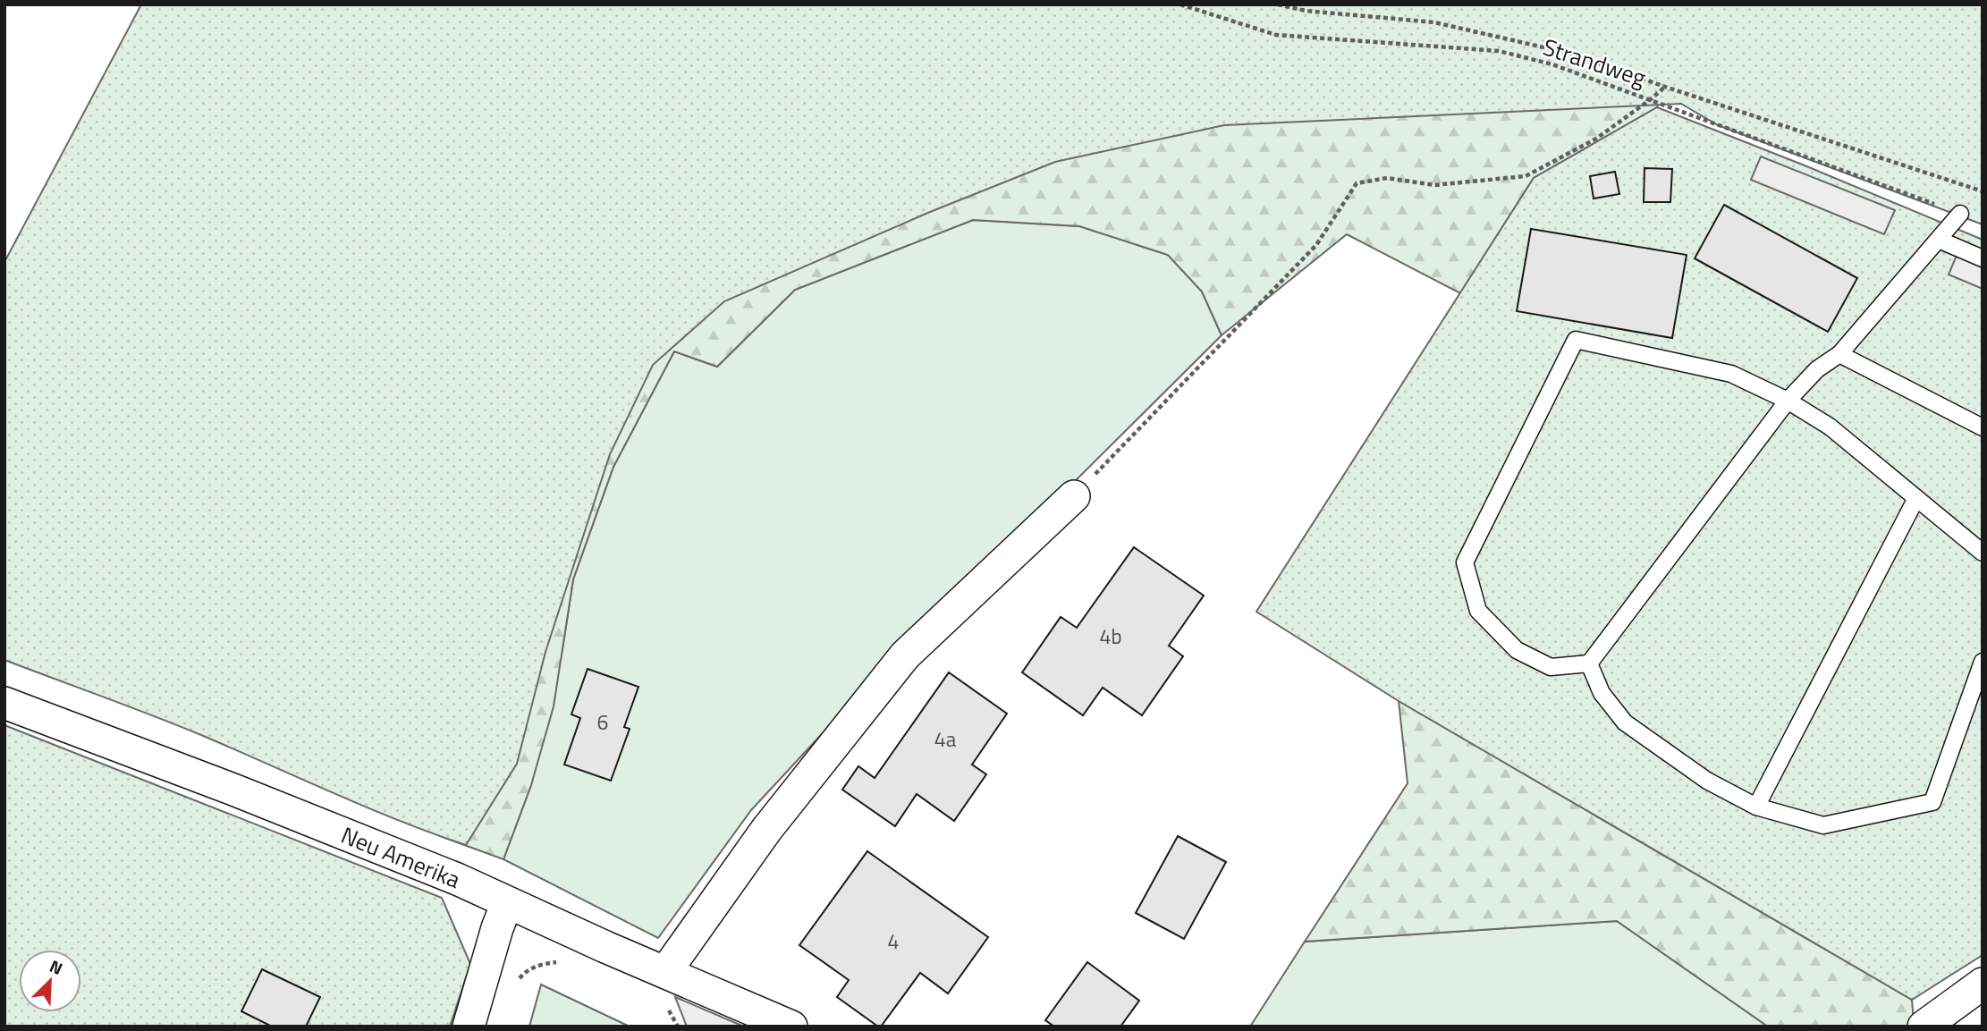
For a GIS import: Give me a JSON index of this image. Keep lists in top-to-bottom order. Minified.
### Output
{"streets":{"street":["Neu Amerika"],"path":["Strandweg"]},"house_numbers":["4b","6","4a","4"],"north":"top right"}
